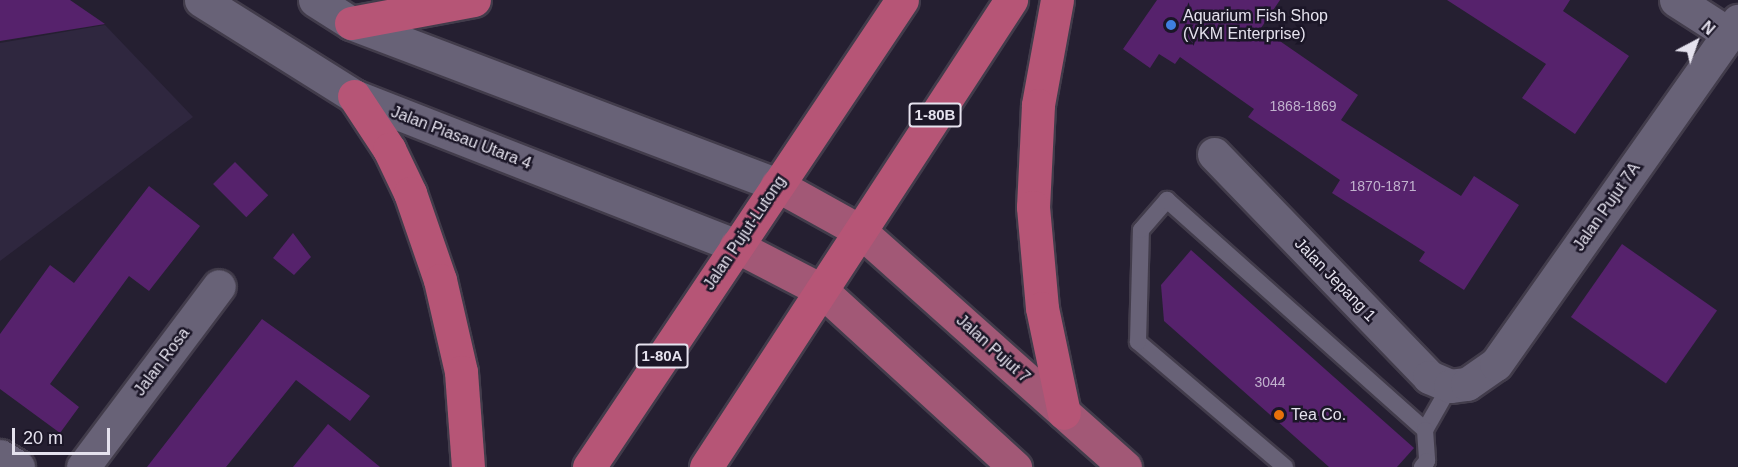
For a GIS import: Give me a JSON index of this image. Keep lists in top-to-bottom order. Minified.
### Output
{"streets":{"highway":["1-80B","Jalan Pujut-Lutong","1-80A"],"main road":["Jalan Pujut 7"],"street":["Jalan Piasau Utara 4","Jalan Pujut 7A","Jalan Jepang 1","Jalan Rosa"]},"crossings":[["1-80B","Jalan Pujut 7"],["Jalan Piasau Utara 4","Jalan Pujut-Lutong"],["Jalan Pujut 7A","Jalan Jepang 1"],["Jalan Pujut-Lutong","Jalan Pujut 7"]],"places":["Aquarium Fish Shop (VKM Enterprise)","Tea Co."],"house_numbers":["1868-1869","1870-1871","3044"],"scale_bar":"20 m","north":"top right"}
